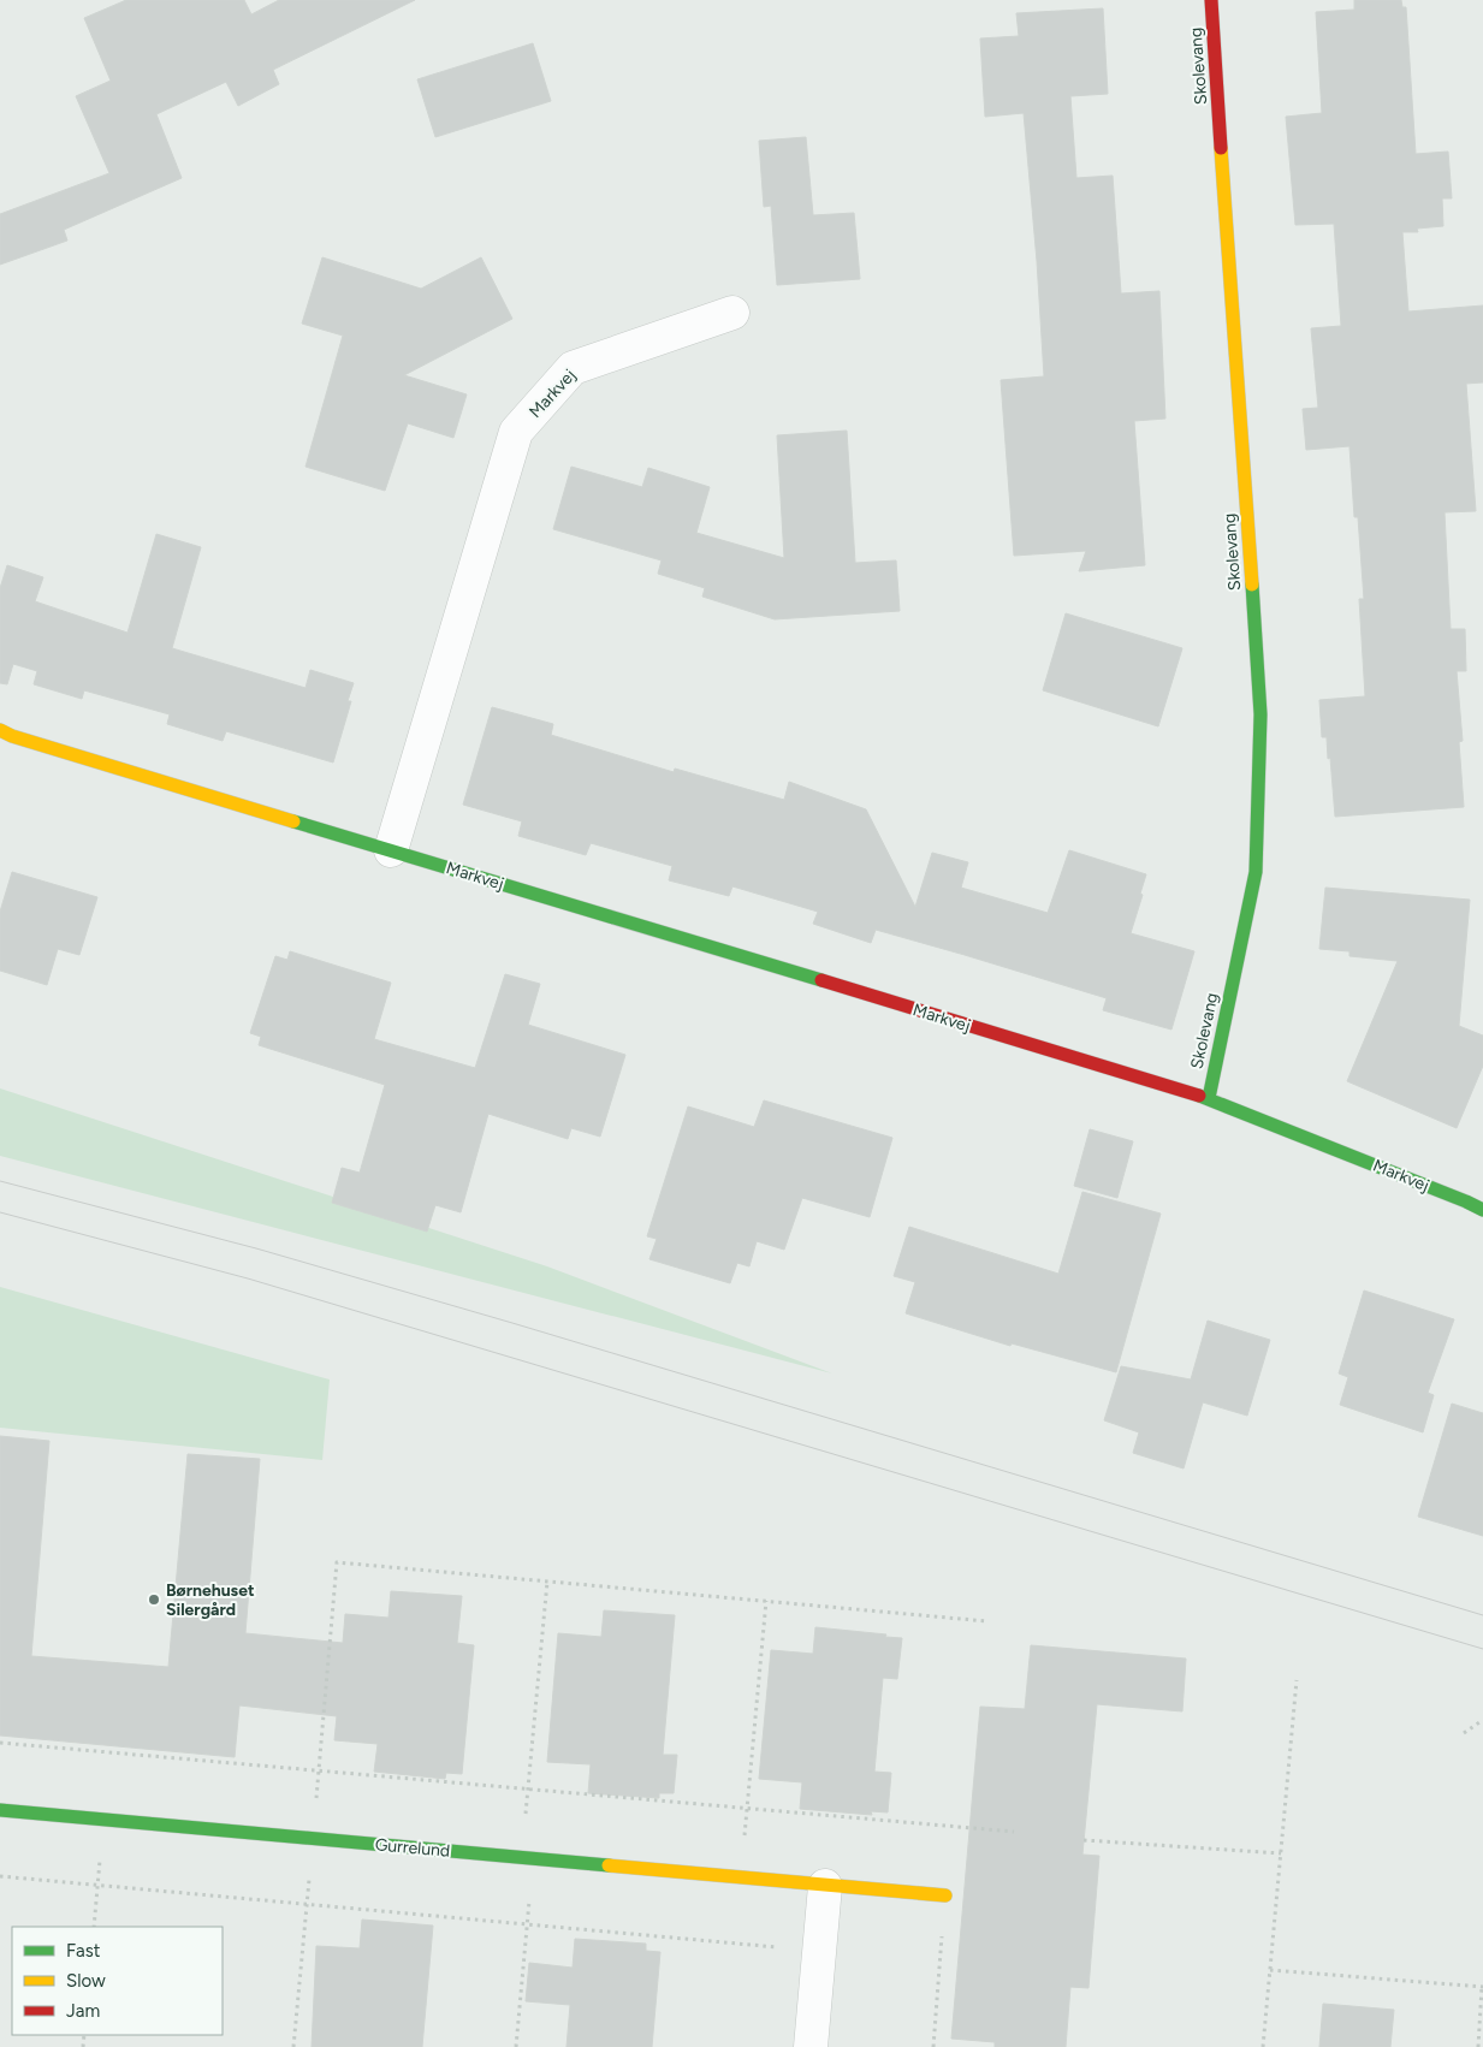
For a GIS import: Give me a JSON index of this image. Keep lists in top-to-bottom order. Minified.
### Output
{"streets":{"street":["Skolevang","Markvej","Gurrelund"]},"crossings":[["Skolevang","Markvej"]],"places":["Børnehuset Silergård"],"legend":["Fast","Slow","Jam"]}
